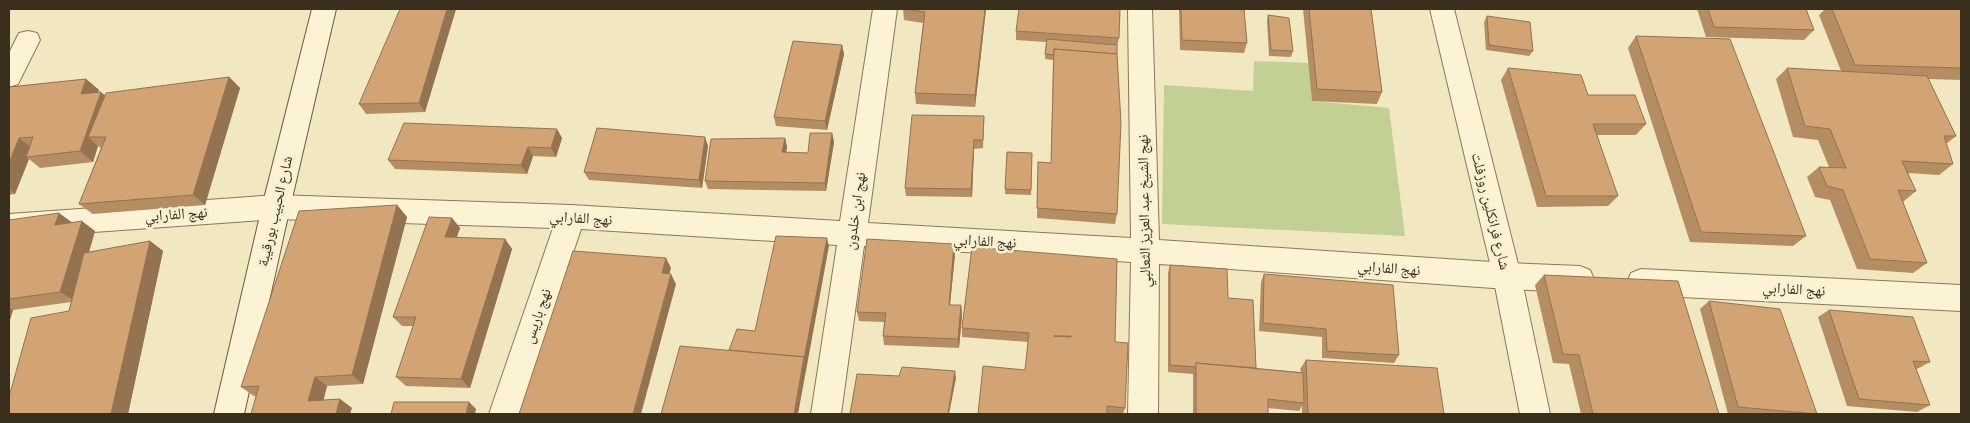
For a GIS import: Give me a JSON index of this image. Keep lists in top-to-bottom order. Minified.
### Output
{"streets":{"street":["شارع الحبيب بورقيبة","نهج ابن خلدون","نهج الشيخ عبد العزيز الثعالبي","شارع فرانكلين روزفلت","نهج الفارابي","نهج باريس"]},"crossings":[["شارع الحبيب بورقيبة","نهج الفارابي"],["نهج ابن خلدون","نهج الفارابي"],["نهج الشيخ عبد العزيز الثعالبي","نهج الفارابي"],["شارع فرانكلين روزفلت","نهج الفارابي"],["نهج الفارابي","نهج باريس"]]}
